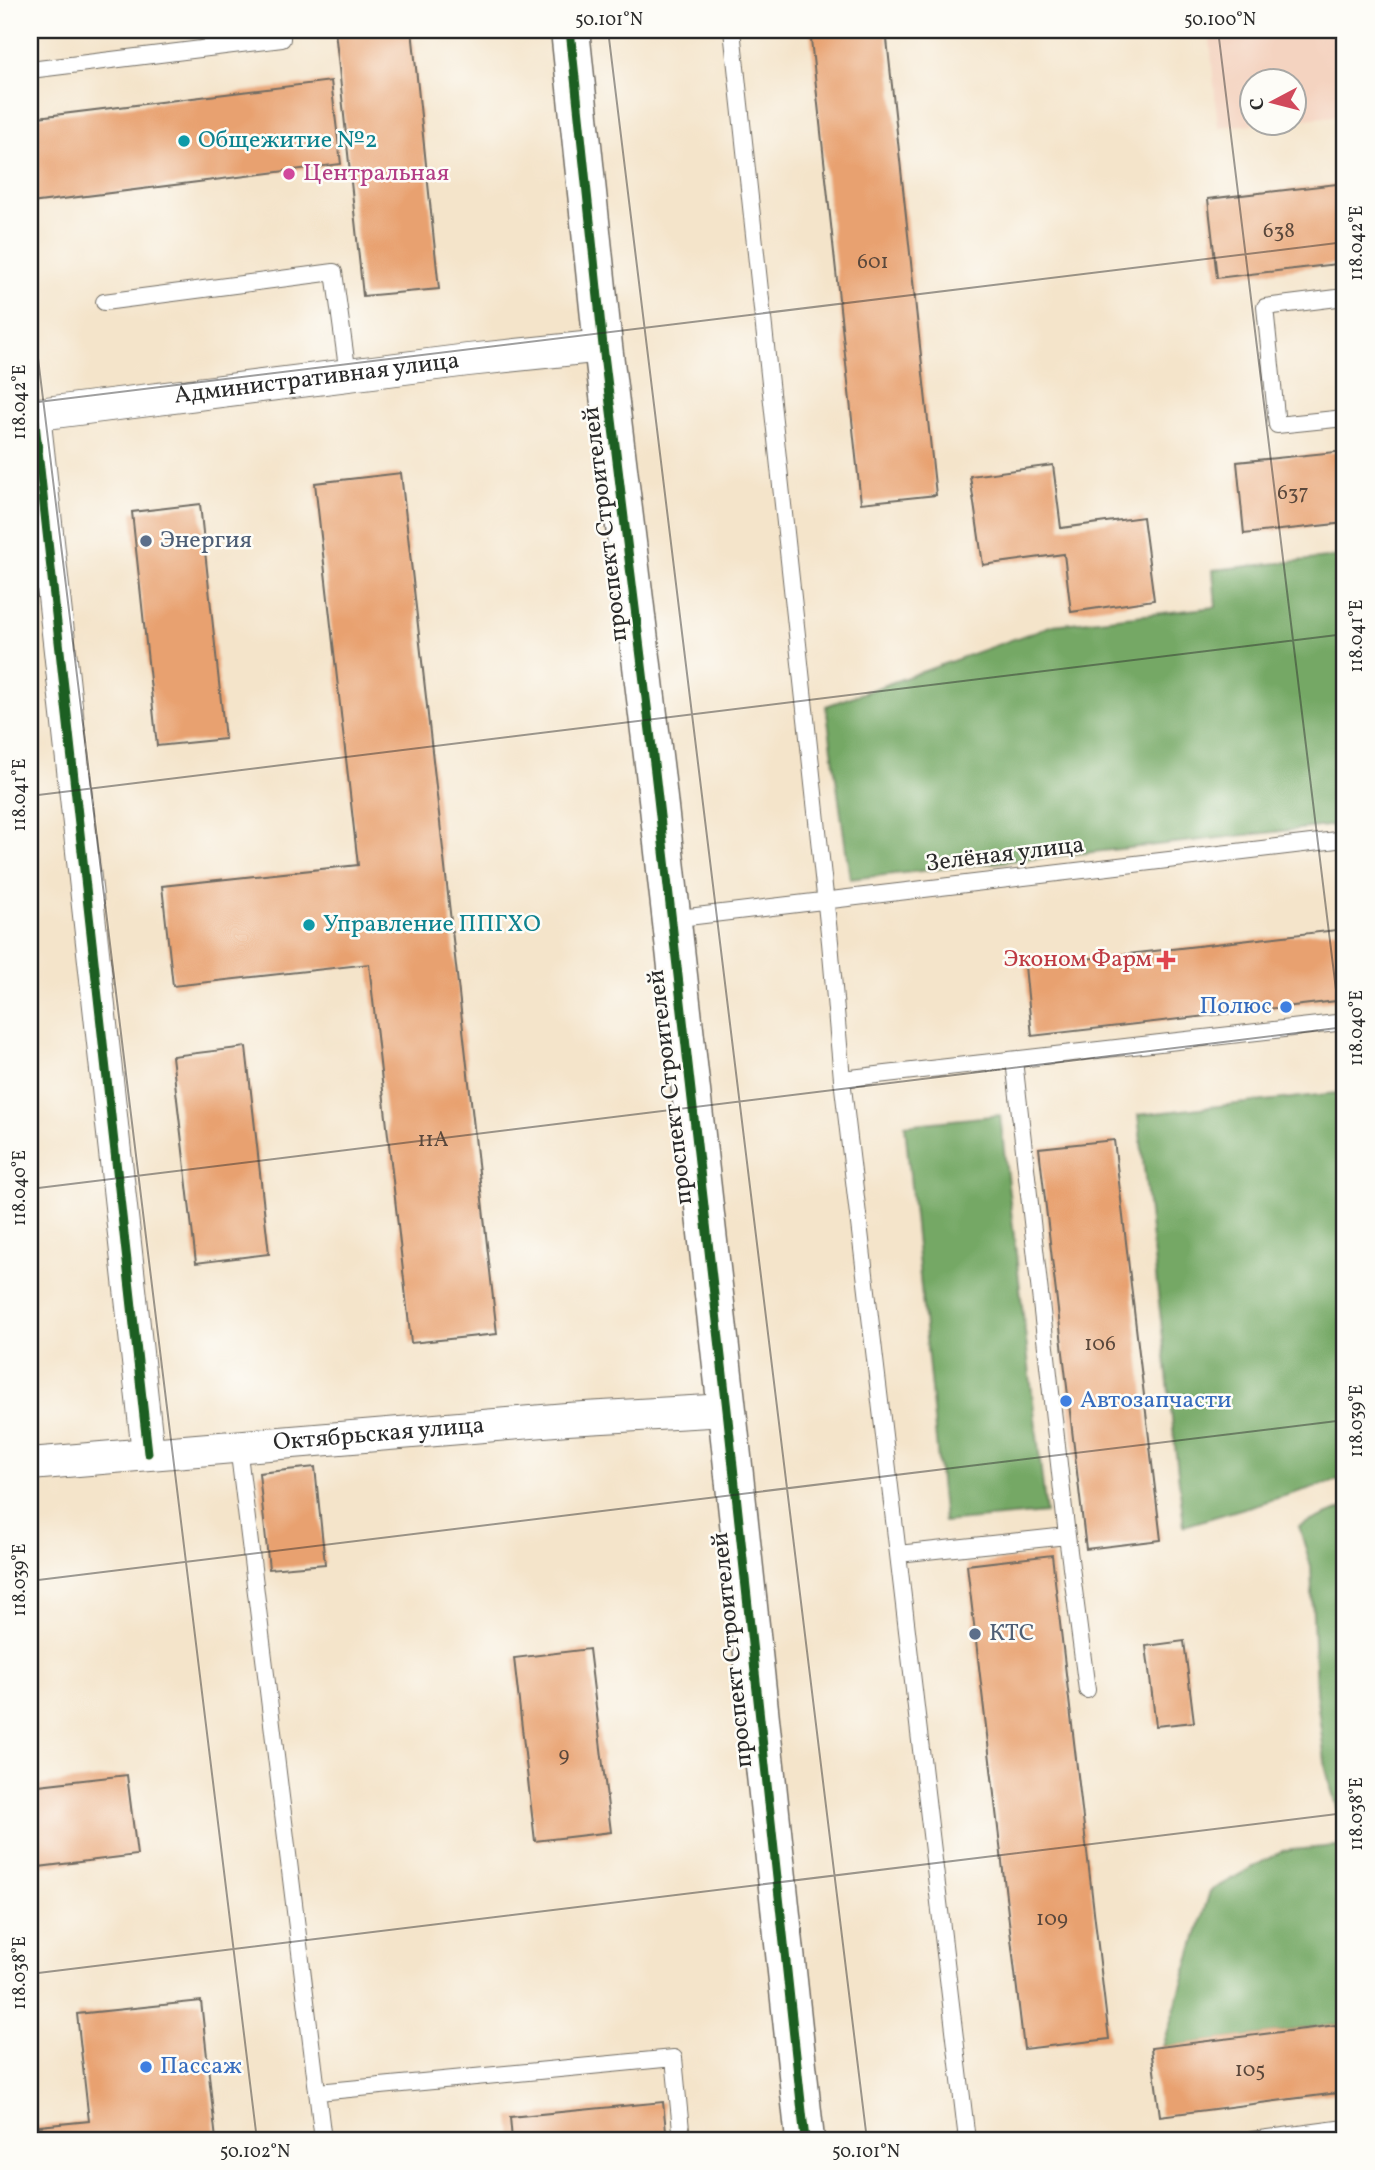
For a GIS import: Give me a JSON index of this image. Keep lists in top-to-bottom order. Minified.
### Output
{"streets":{"street":["Административная улица","проспект Строителей","Октябрьская улица"],"lane":["Зелёная улица"]},"crossings":[["Административная улица","проспект Строителей"],["проспект Строителей","Зелёная улица"],["проспект Строителей","Октябрьская улица"]],"places":{"other":["Общежитие №2","Центральная","Энергия","Управление ППГХО","Полюс","Автозапчасти","КТС","Пассаж"],"health":["Эконом Фарм"]},"house_numbers":["638","601","637","11А","106","9","109","105"],"north":"left","coordinates":["50.101°N","50.100°N","118.042°E","118.041°E","118.040°E","118.039°E","118.038°E","50.102°N"]}
